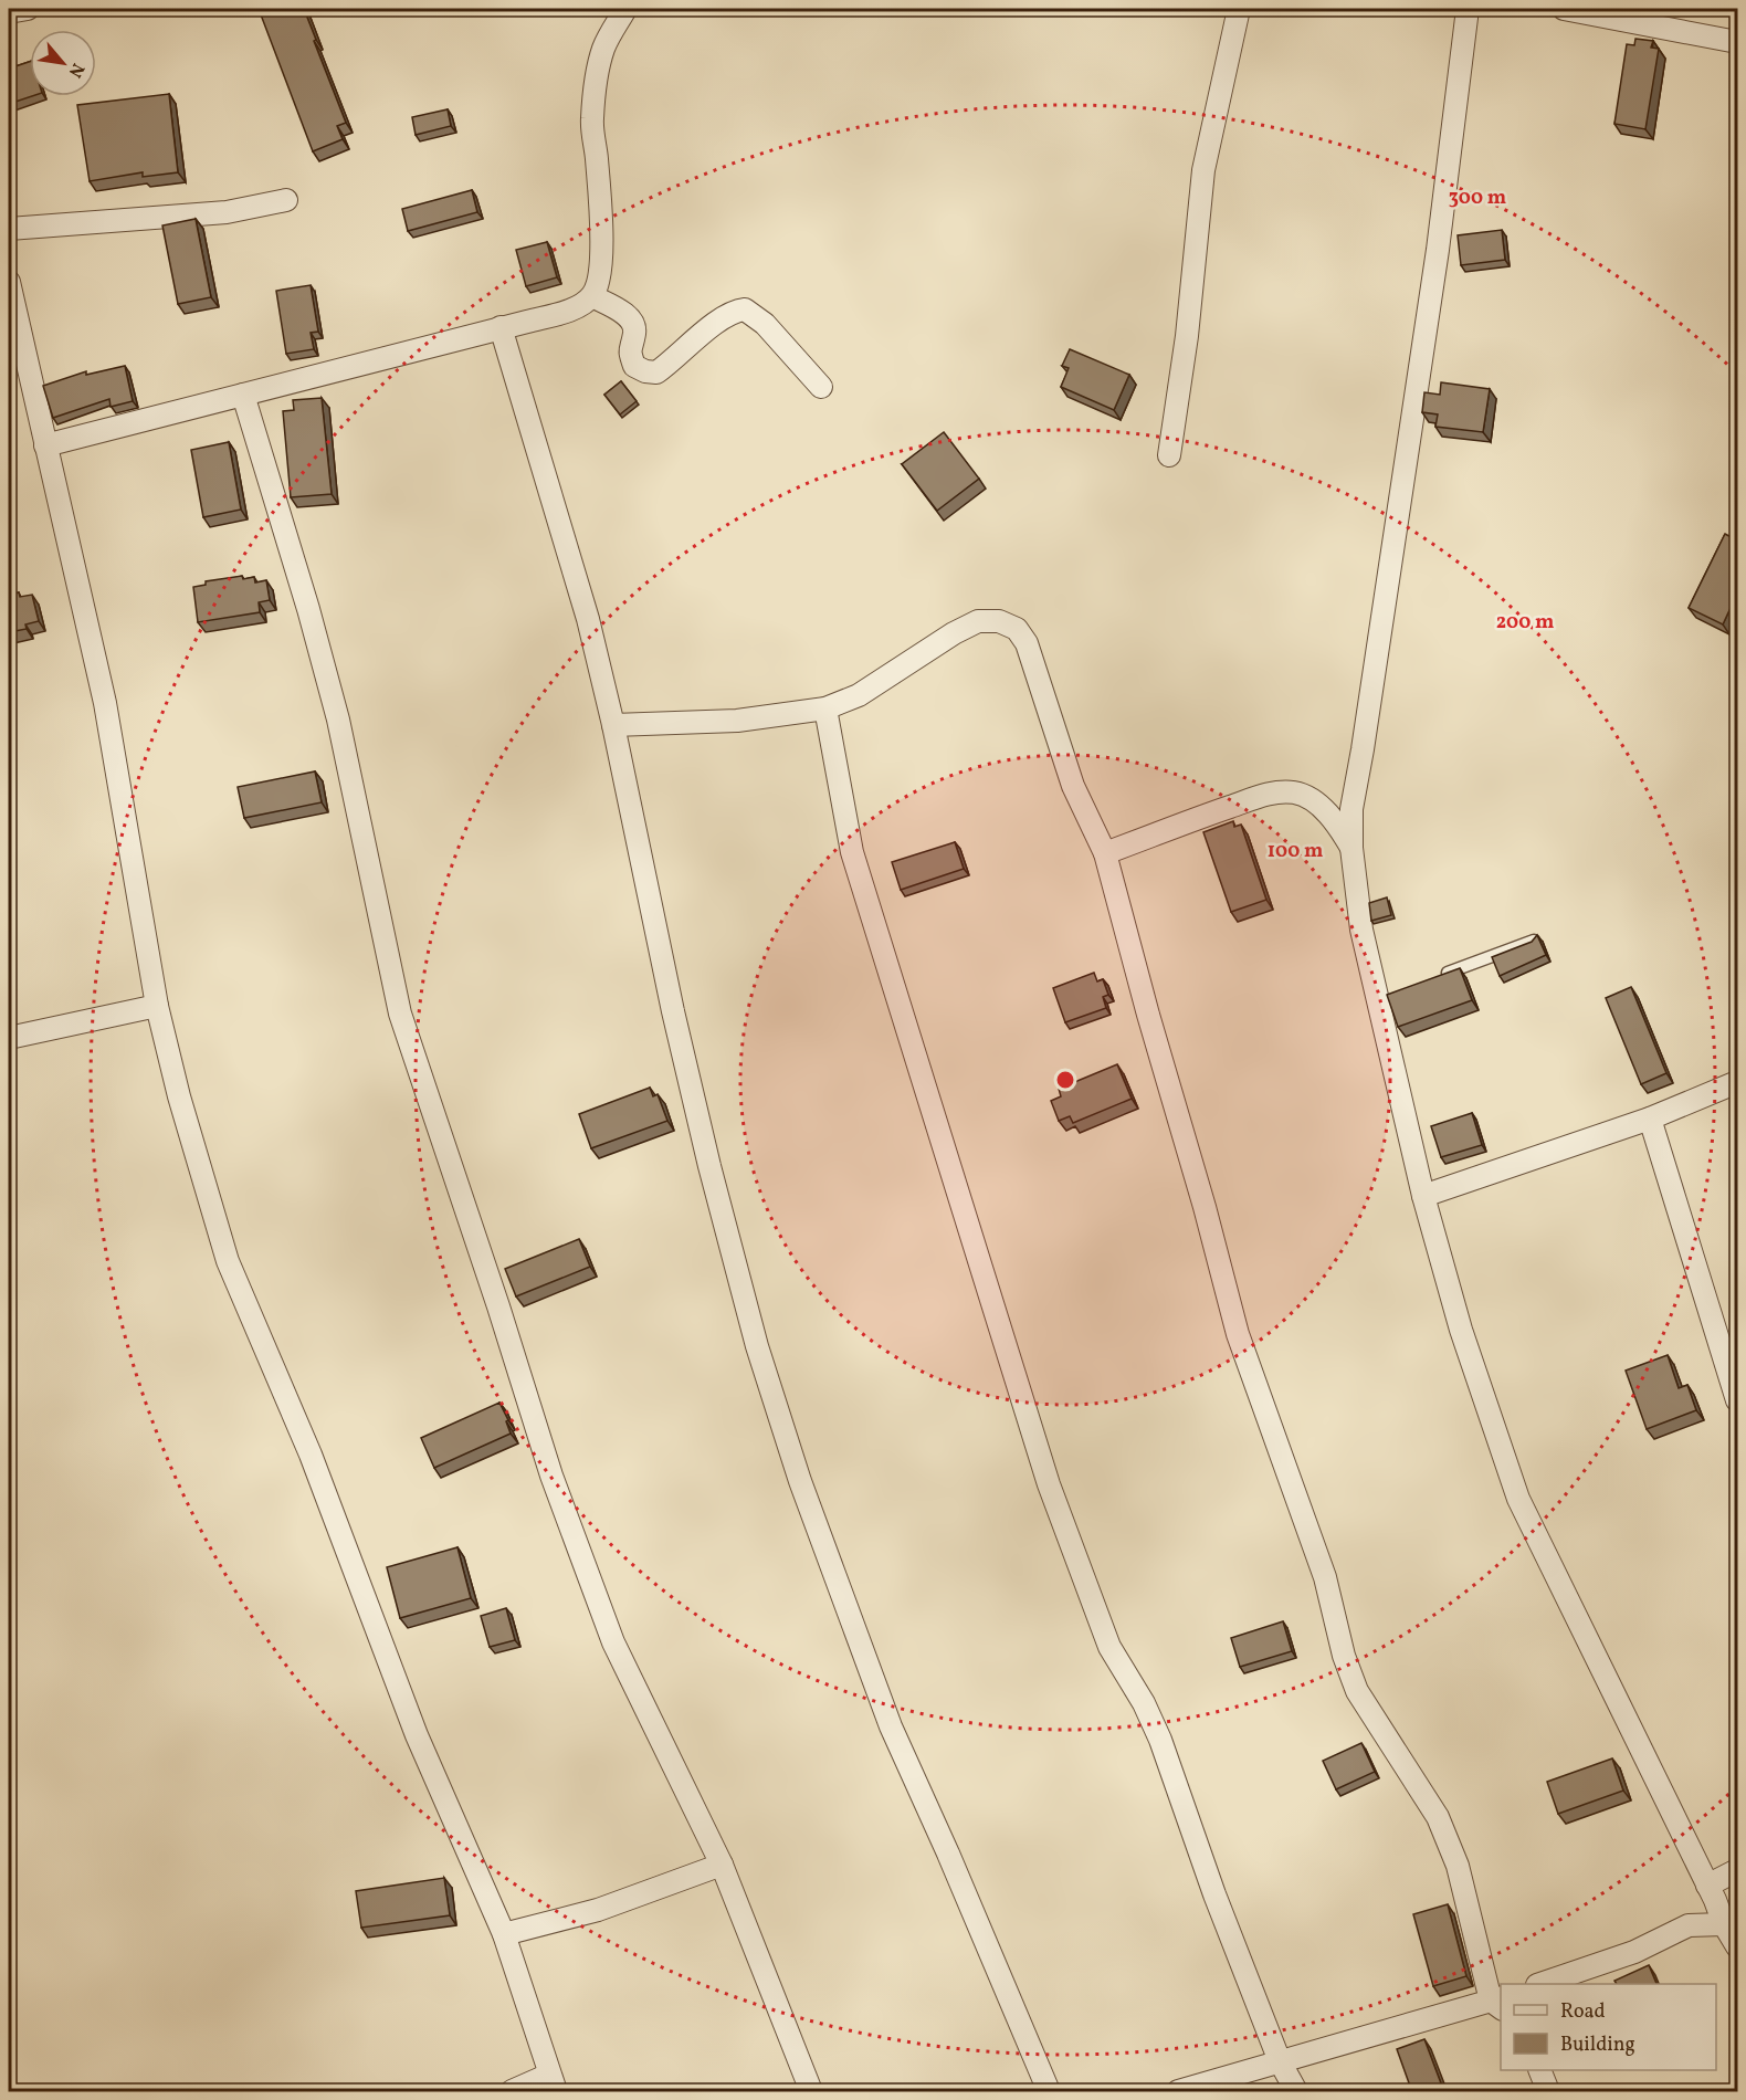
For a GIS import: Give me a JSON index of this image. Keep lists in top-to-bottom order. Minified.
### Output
{"legend":["Road","Building"],"north":"bottom right","rings":["300 m","200 m","100 m"]}
